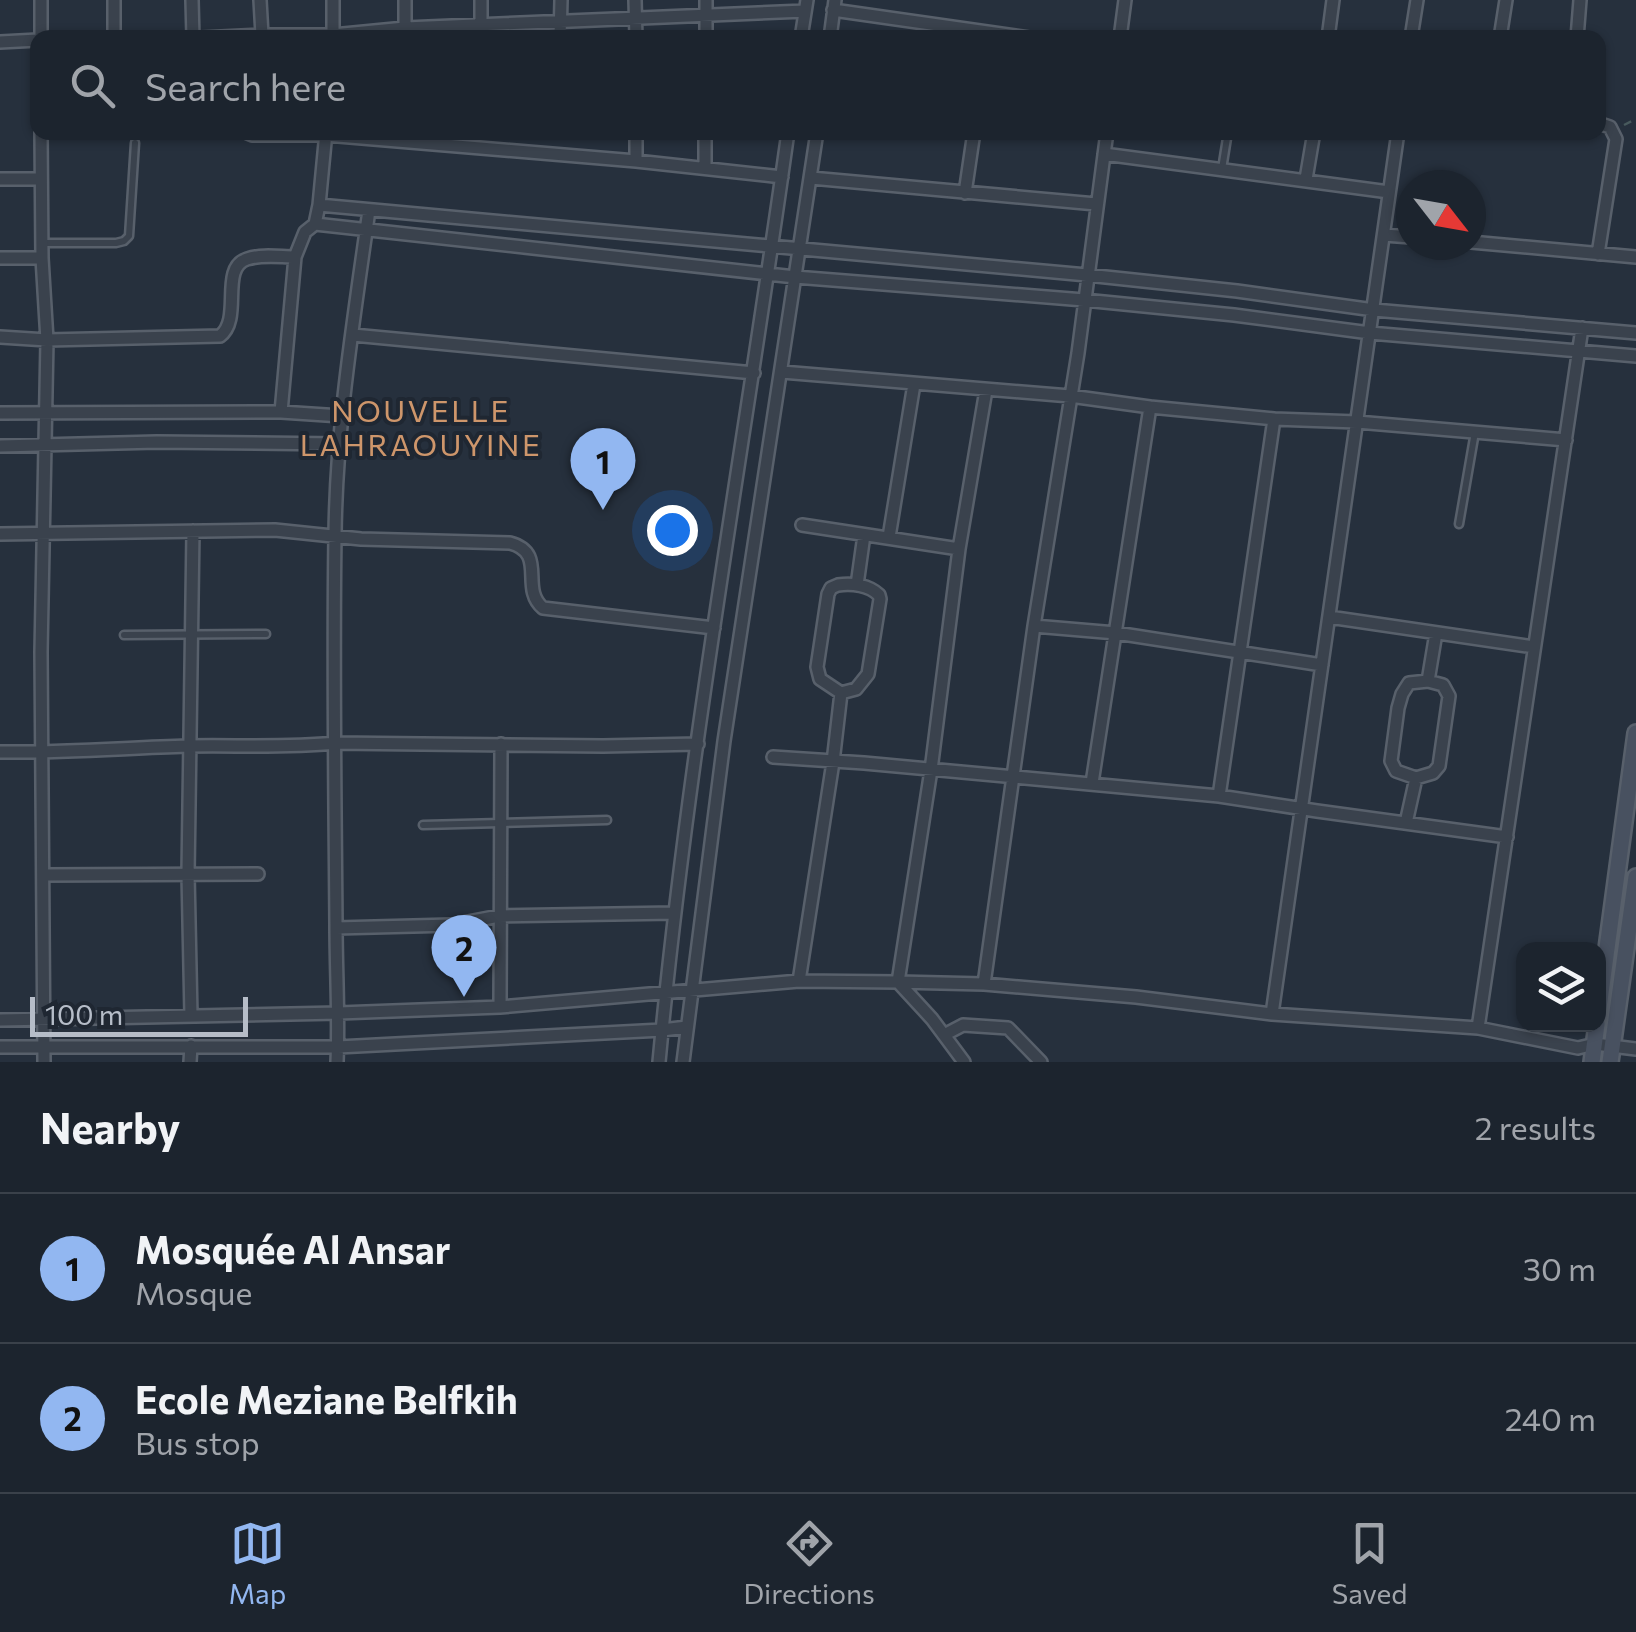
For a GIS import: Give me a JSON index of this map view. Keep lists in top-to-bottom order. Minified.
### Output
{"districts":["NOUVELLE LAHRAOUYINE"],"scale_bar":"100 m","north":"bottom right","page":{"search":"Search here","pins":["1","2"],"scale":"100 m","heading":["Nearby","2 results"],"list":[{"mark":"1","name":"Mosquée Al Ansar","note":"Mosque","value":"30 m"},{"mark":"2","name":"Ecole Meziane Belfkih","note":"Bus stop","value":"240 m"}],"nav":["Map","Directions","Saved"]}}
